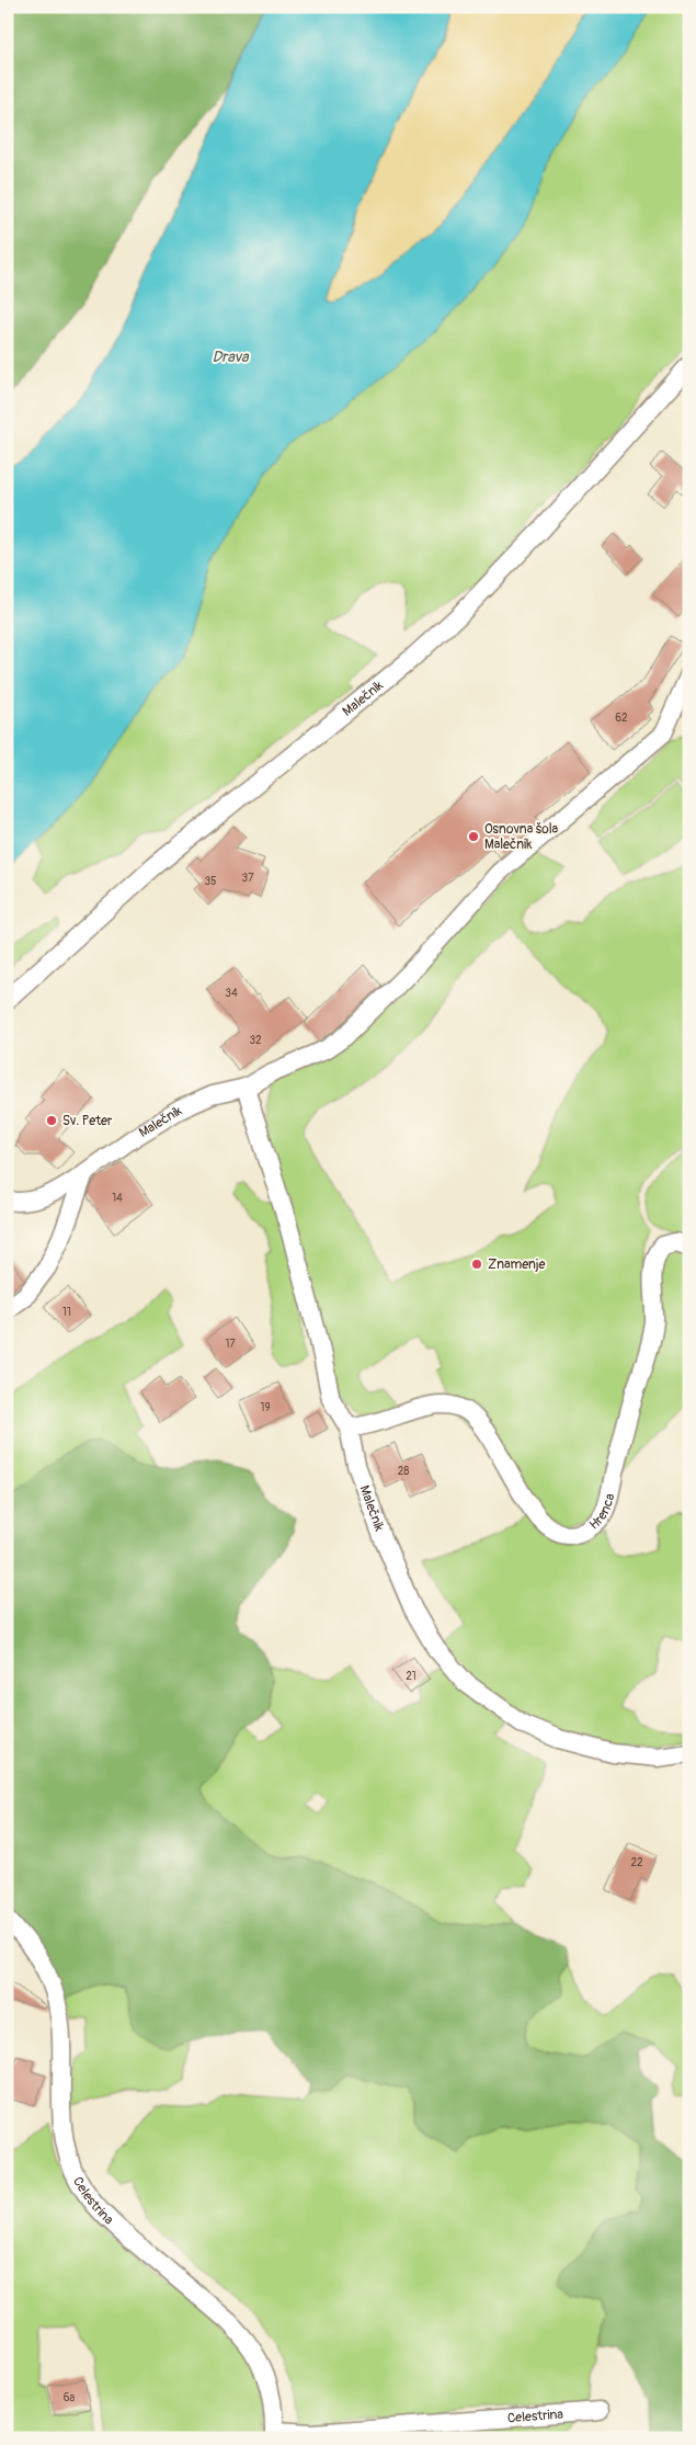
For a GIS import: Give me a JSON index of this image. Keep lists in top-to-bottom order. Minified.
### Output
{"streets":{"street":["Malečnik","Hrenca","Celestrina"]},"crossings":[["Malečnik","Hrenca"]],"water":["Drava"],"places":["Osnovna šola Malečnik","Sv. Peter","Znamenje"],"house_numbers":["62","37","35","34","32","14","11","17","19","28","21","22","6a"]}
